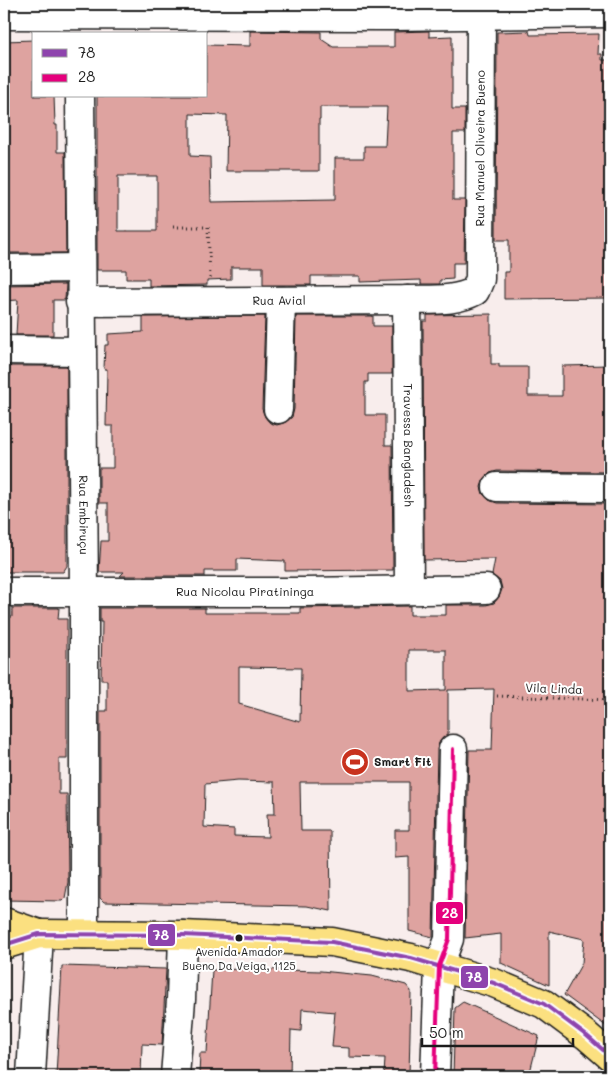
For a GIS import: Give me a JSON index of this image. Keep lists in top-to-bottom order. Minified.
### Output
{"streets":{"street":["Rua Manuel Oliveira Bueno","Rua Avial","Travessa Bangladesh","Rua Embiruçu","Rua Nicolau Piratininga"],"path":["Vila Linda"]},"crossings":[["Rua Manuel Oliveira Bueno","Rua Avial"],["Rua Avial","Travessa Bangladesh"],["Rua Avial","Rua Embiruçu"],["Travessa Bangladesh","Rua Nicolau Piratininga"],["Rua Embiruçu","Rua Nicolau Piratininga"]],"places":{"sports":["Smart Fit"],"other":["Avenida Amador Bueno Da Veiga, 1125"]},"lines":["transit line 28","transit line 78"],"legend":["78","28"],"scale_bar":"50 m"}
